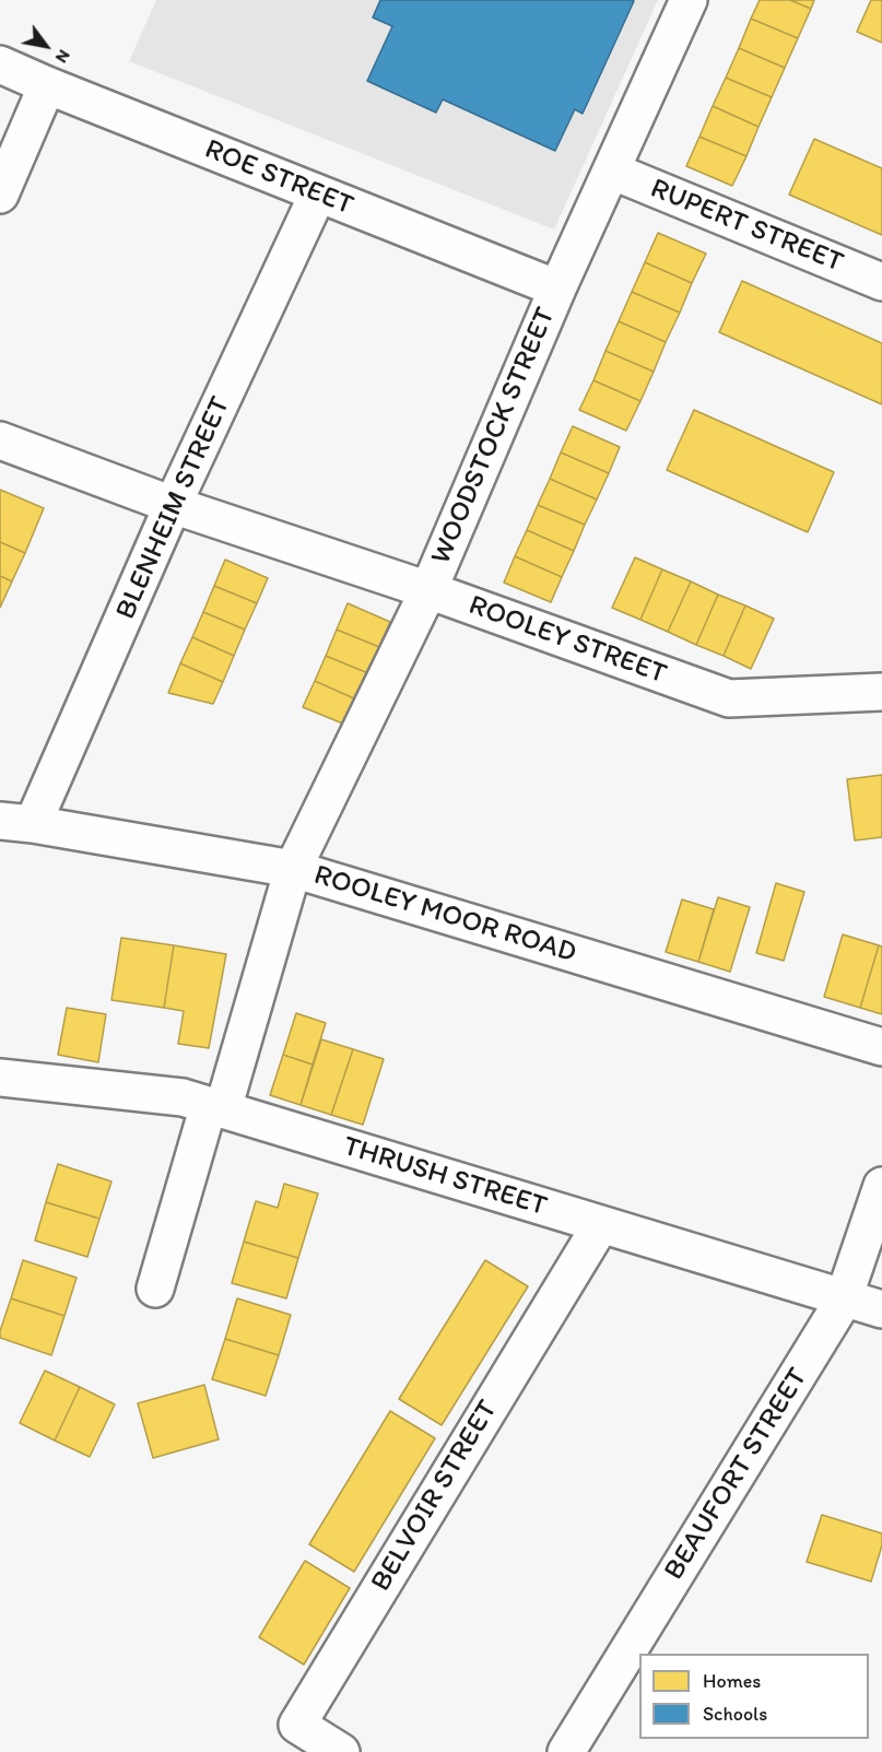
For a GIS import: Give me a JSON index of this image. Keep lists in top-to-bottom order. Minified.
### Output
{"streets":{"street":["ROE STREET","RUPERT STREET","WOODSTOCK STREET","BLENHEIM STREET","ROOLEY STREET","ROOLEY MOOR ROAD","THRUSH STREET","BEAUFORT STREET","BELVOIR STREET"]},"crossings":[["ROE STREET","WOODSTOCK STREET"],["ROE STREET","BLENHEIM STREET"],["RUPERT STREET","WOODSTOCK STREET"],["WOODSTOCK STREET","ROOLEY STREET"],["WOODSTOCK STREET","ROOLEY MOOR ROAD"],["WOODSTOCK STREET","THRUSH STREET"],["BLENHEIM STREET","ROOLEY STREET"],["BLENHEIM STREET","ROOLEY MOOR ROAD"],["THRUSH STREET","BEAUFORT STREET"],["THRUSH STREET","BELVOIR STREET"]],"legend":["Homes","Schools"],"north":"bottom right"}
